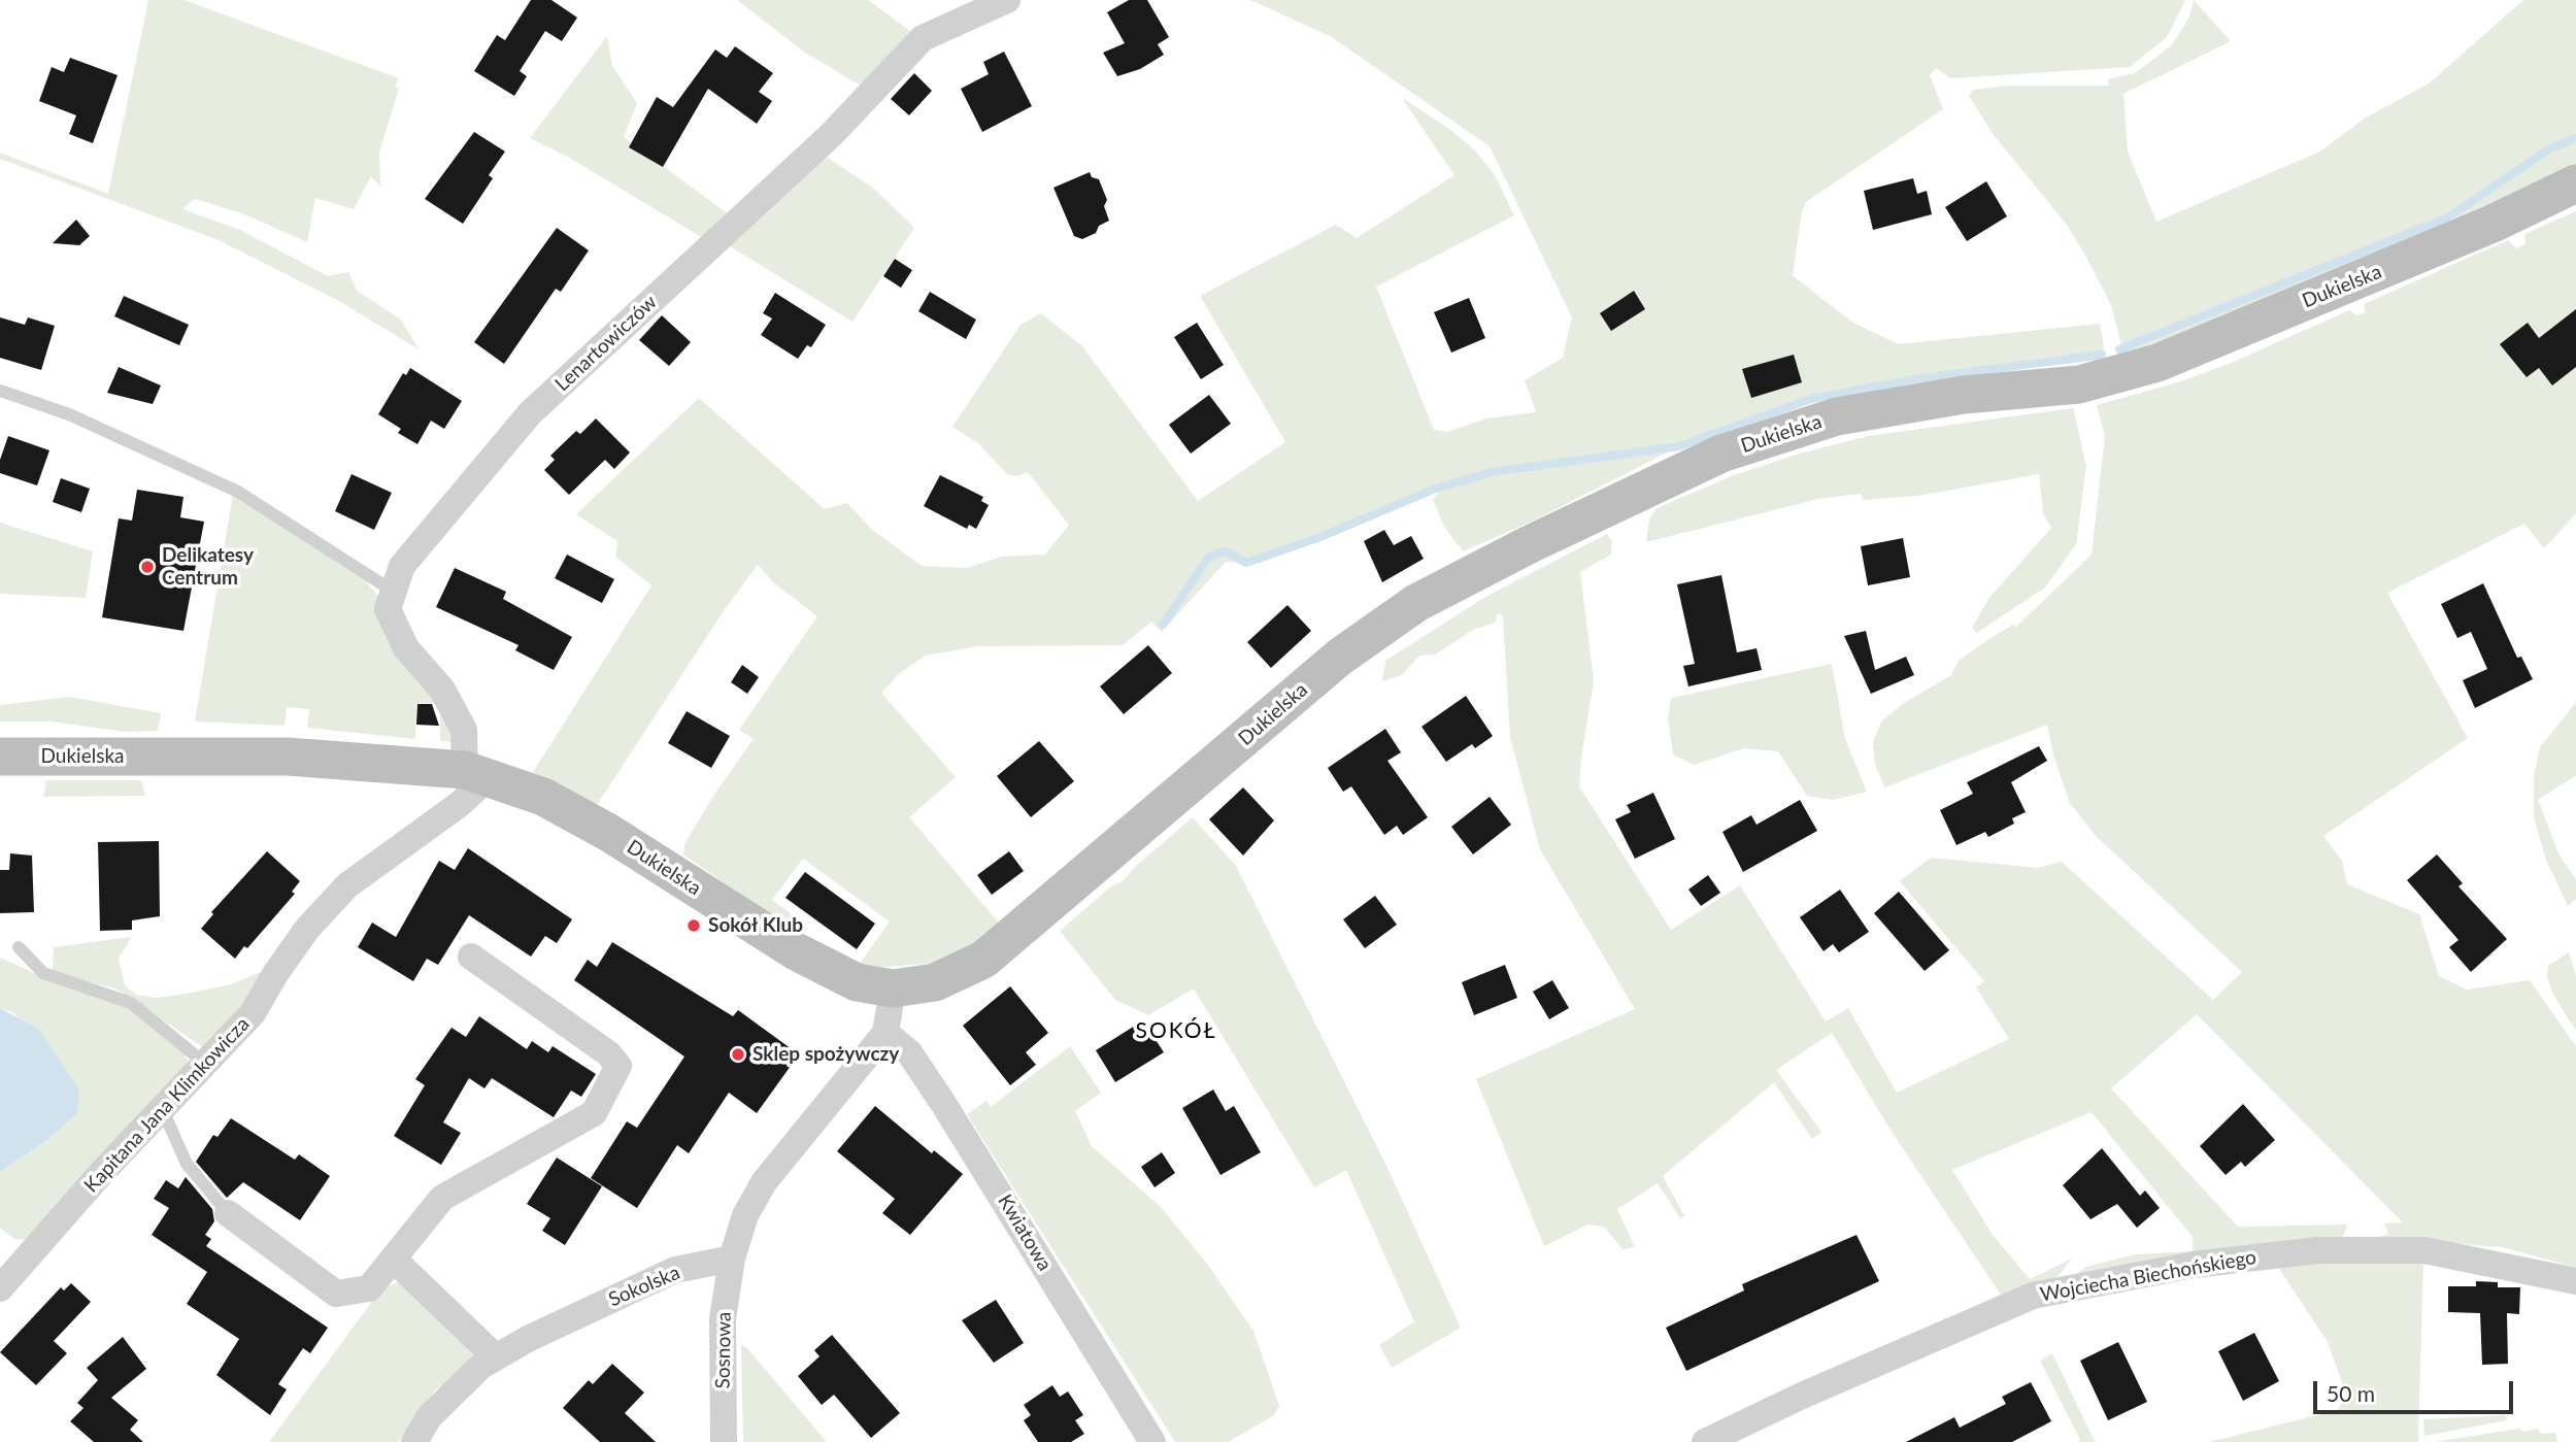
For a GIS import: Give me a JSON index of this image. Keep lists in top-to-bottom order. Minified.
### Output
{"streets":{"main road":["Dukielska"],"street":["Lenartowiczów","Kapitana Jana Klimkowicza","Kwiatowa","Wojciecha Biechońskiego","Sokolska","Sosnowa"]},"crossings":[["Dukielska","Lenartowiczów"],["Dukielska","Kapitana Jana Klimkowicza"],["Lenartowiczów","Kapitana Jana Klimkowicza"],["Sokolska","Sosnowa"]],"districts":["SOKÓŁ"],"places":["Delikatesy Centrum","Sokół Klub","Sklep spożywczy"],"scale_bar":"50 m"}
